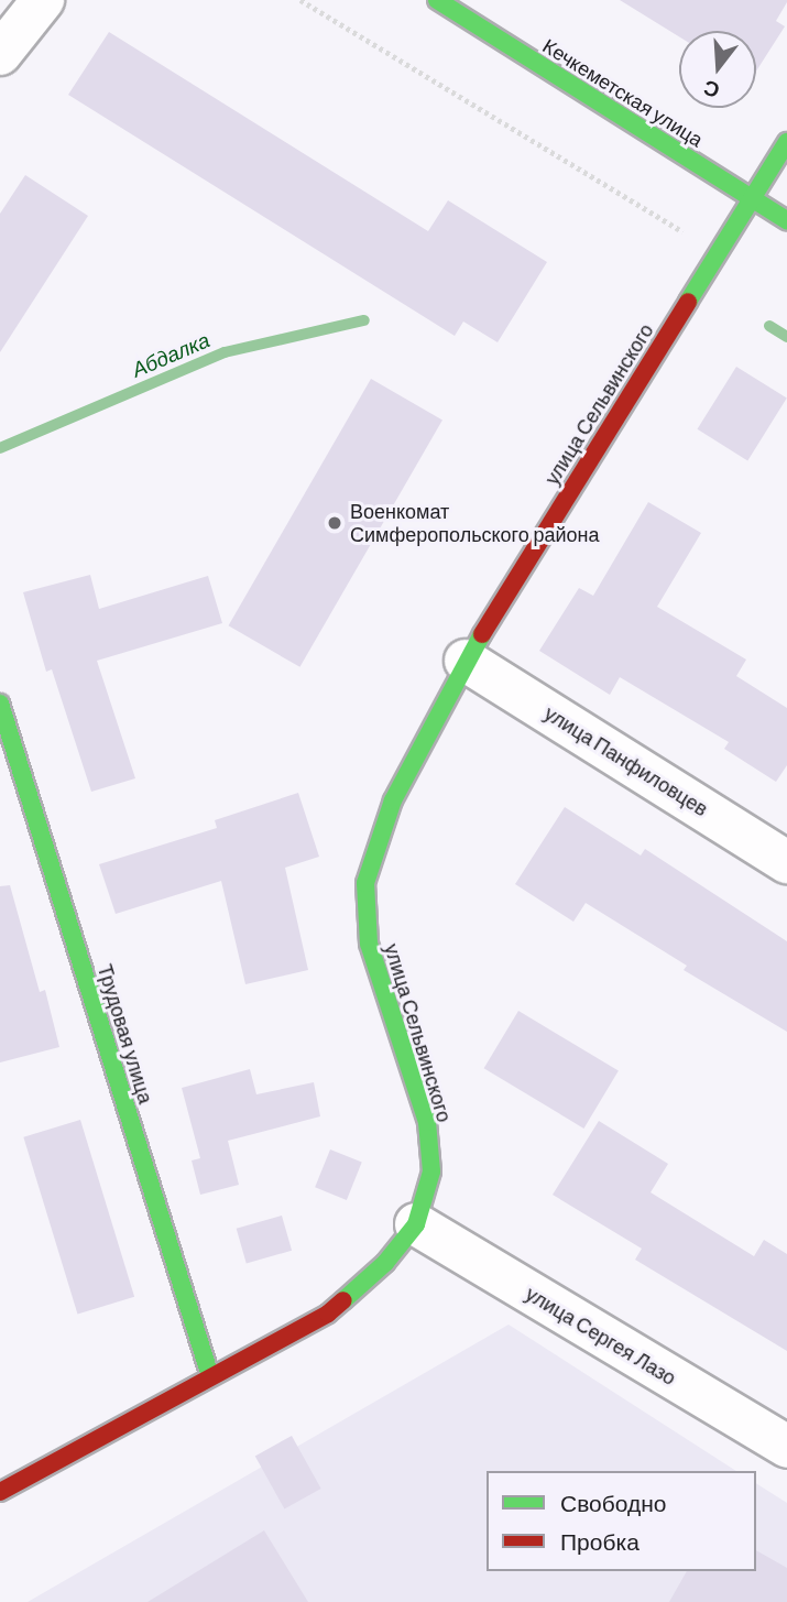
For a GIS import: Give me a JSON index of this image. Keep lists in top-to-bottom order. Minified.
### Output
{"streets":{"street":["Кечкеметская улица","улица Сельвинского","улица Панфиловцев","Трудовая улица","улица Сергея Лазо"]},"crossings":[["Кечкеметская улица","улица Сельвинского"],["улица Сельвинского","улица Панфиловцев"],["улица Сельвинского","Трудовая улица"],["улица Сельвинского","улица Сергея Лазо"]],"water":["Абдалка"],"places":["Военкомат Симферопольского района"],"legend":["Свободно","Пробка"],"north":"bottom"}
